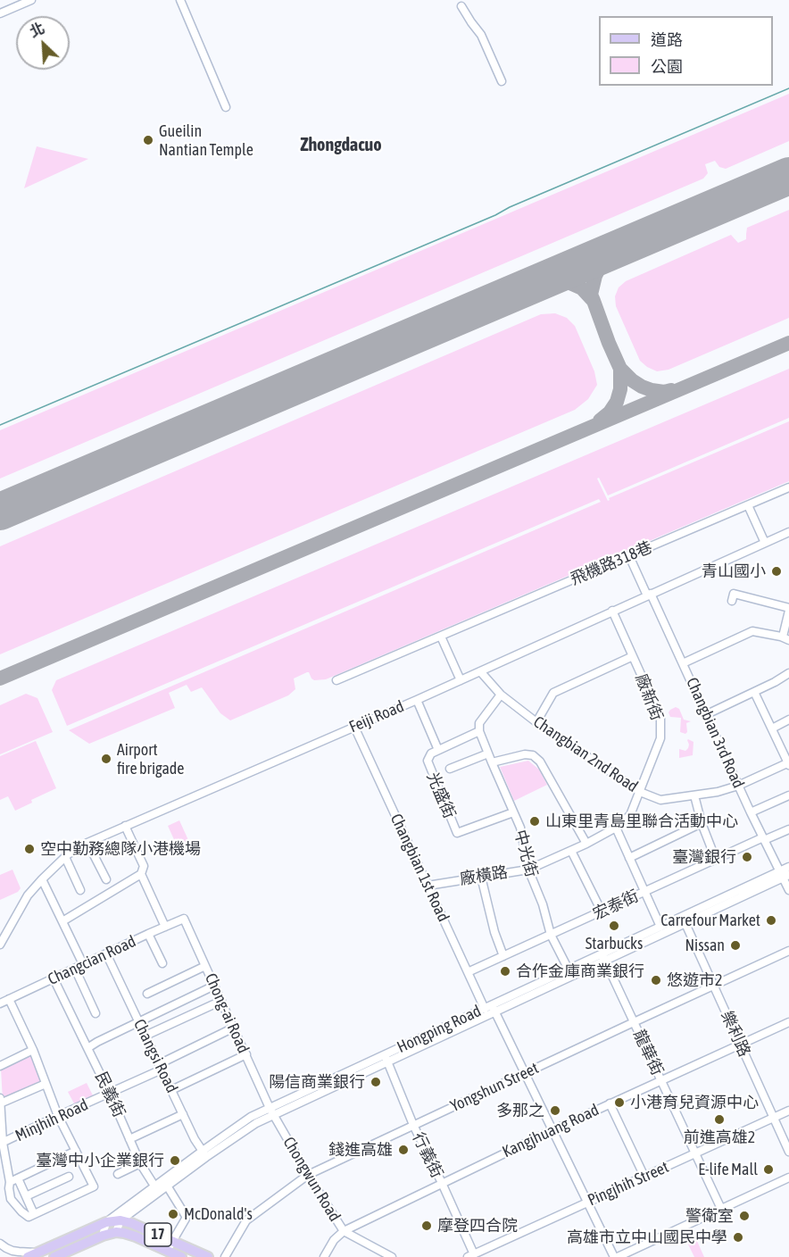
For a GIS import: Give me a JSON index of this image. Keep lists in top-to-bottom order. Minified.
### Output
{"streets":{"main road":["17"],"street":["飛機路318巷","廠新街","Feiji Road","Changbian 3rd Road","Changbian 2nd Road","光盛街","中光街","Changbian 1st Road","廠橫路","宏泰街","Changcian Road","Chong-ai Road","Hongping Road","樂利路","龍華街","Changsi Road","Yongshun Street","民義街","Minjhih Road","Kangjhuang Road","行義街","Chongwun Road","Pingjhih Street"]},"crossings":[["飛機路318巷","Changbian 3rd Road"],["廠新街","Changbian 2nd Road"],["廠新街","廠橫路"],["Feiji Road","Changbian 3rd Road"],["Feiji Road","Changbian 2nd Road"],["Feiji Road","Changbian 1st Road"],["Changbian 3rd Road","Changbian 2nd Road"],["Changbian 3rd Road","宏泰街"],["Changbian 3rd Road","Hongping Road"],["Changbian 2nd Road","廠橫路"],["光盛街","中光街"],["中光街","廠橫路"],["中光街","宏泰街"],["中光街","Hongping Road"],["Changbian 1st Road","廠橫路"],["Changbian 1st Road","宏泰街"],["Changbian 1st Road","Hongping Road"],["Changbian 1st Road","Yongshun Street"],["Changbian 1st Road","Kangjhuang Road"],["Changbian 1st Road","Pingjhih Street"],["Changcian Road","Chong-ai Road"],["Changcian Road","Changsi Road"],["Changcian Road","民義街"],["Chong-ai Road","Hongping Road"],["Chong-ai Road","Minjhih Road"],["Chong-ai Road","Chongwun Road"],["Hongping Road","樂利路"],["Hongping Road","龍華街"],["Hongping Road","Changsi Road"],["Hongping Road","民義街"],["Hongping Road","行義街"],["Hongping Road","Chongwun Road"],["Hongping Road","17"],["樂利路","Yongshun Street"],["樂利路","Kangjhuang Road"],["樂利路","Pingjhih Street"],["龍華街","Yongshun Street"],["龍華街","Kangjhuang Road"],["龍華街","Pingjhih Street"],["Changsi Road","Minjhih Road"],["Yongshun Street","行義街"],["Yongshun Street","Chongwun Road"],["民義街","Minjhih Road"],["Kangjhuang Road","行義街"],["Kangjhuang Road","Chongwun Road"],["行義街","Pingjhih Street"]],"districts":["Zhongdacuo"],"places":["Gueilin Nantian Temple","青山國小","Airport fire brigade","山東里青島里聯合活動中心","空中勤務總隊小港機場","臺灣銀行","Carrefour Market","Starbucks","Nissan","合作金庫商業銀行","悠遊市2","陽信商業銀行","小港育兒資源中心","多那之","前進高雄2","錢進高雄","臺灣中小企業銀行","E-life Mall","McDonald's","警衛室","摩登四合院","高雄市立中山國民中學"],"legend":["道路","公園"],"north":"top left"}
